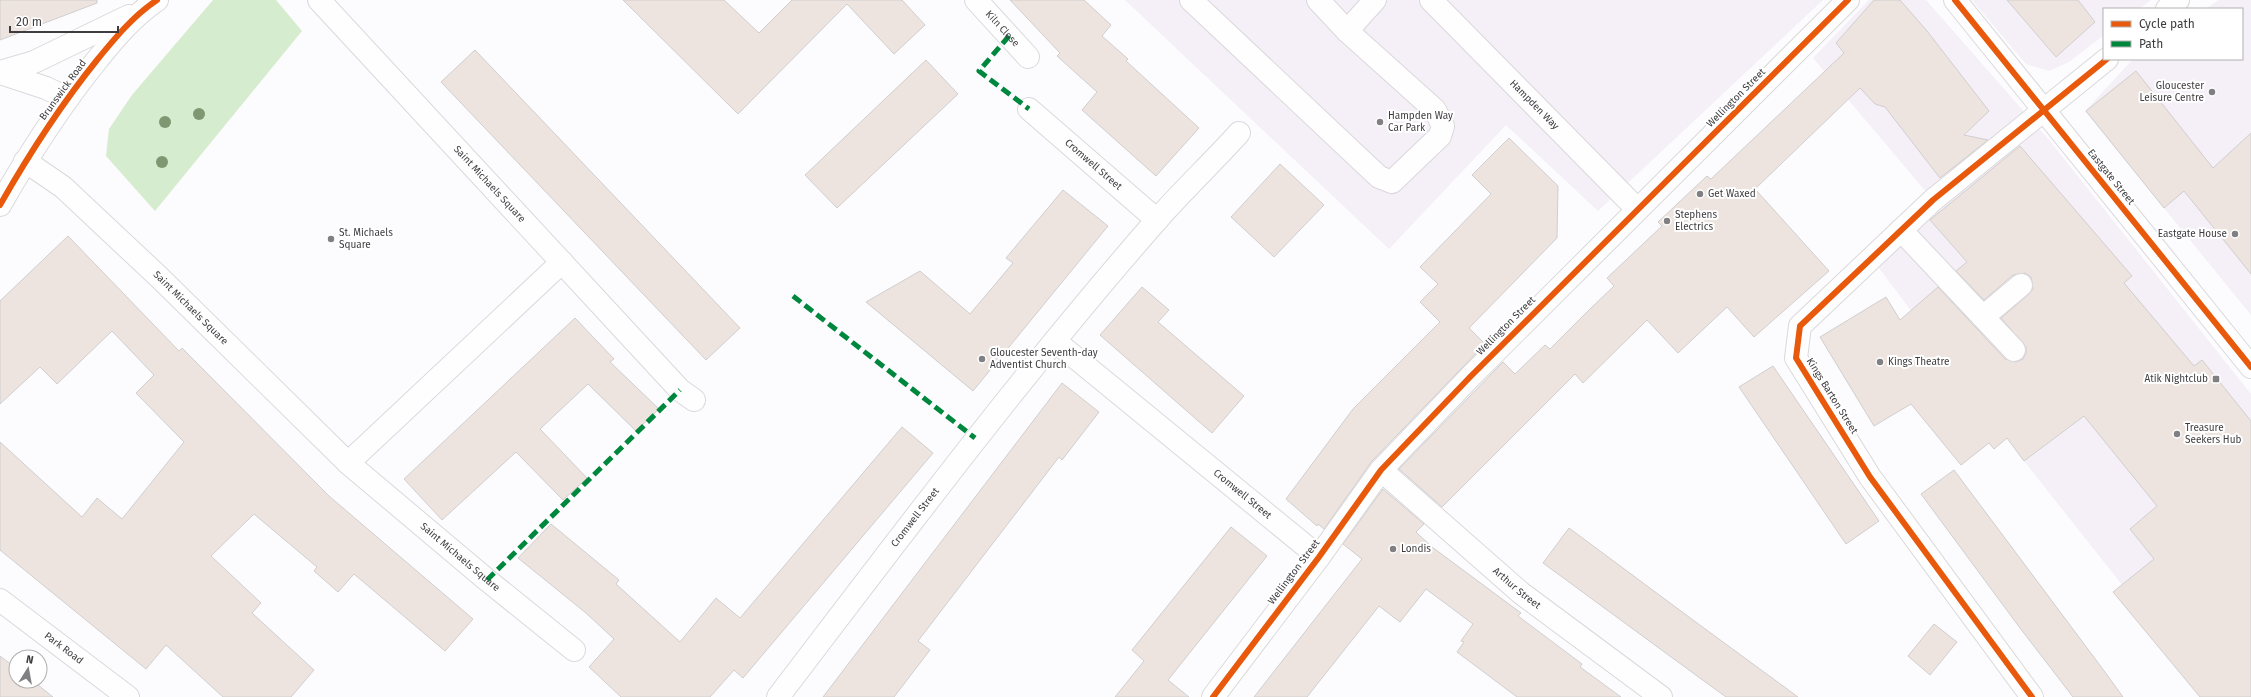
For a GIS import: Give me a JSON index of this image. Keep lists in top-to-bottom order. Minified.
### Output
{"streets":{"street":["Kiln Close","Brunswick Road","Wellington Street","Hampden Way","Cromwell Street","Eastgate Street","Saint Michaels Square","Kings Barton Street","Arthur Street","Park Road"]},"crossings":[["Brunswick Road","Saint Michaels Square"],["Wellington Street","Hampden Way"],["Wellington Street","Cromwell Street"],["Wellington Street","Arthur Street"],["Eastgate Street","Kings Barton Street"]],"places":{"other":["Gloucester Leisure Centre","Hampden Way Car Park","Get Waxed","Stephens Electrics","Eastgate House","St. Michaels Square","Gloucester Seventh-day Adventist Church","Kings Theatre","Treasure Seekers Hub","Londis"],"transit":["Atik Nightclub"]},"legend":["Cycle path","Path"],"scale_bar":"20 m","north":"top"}
